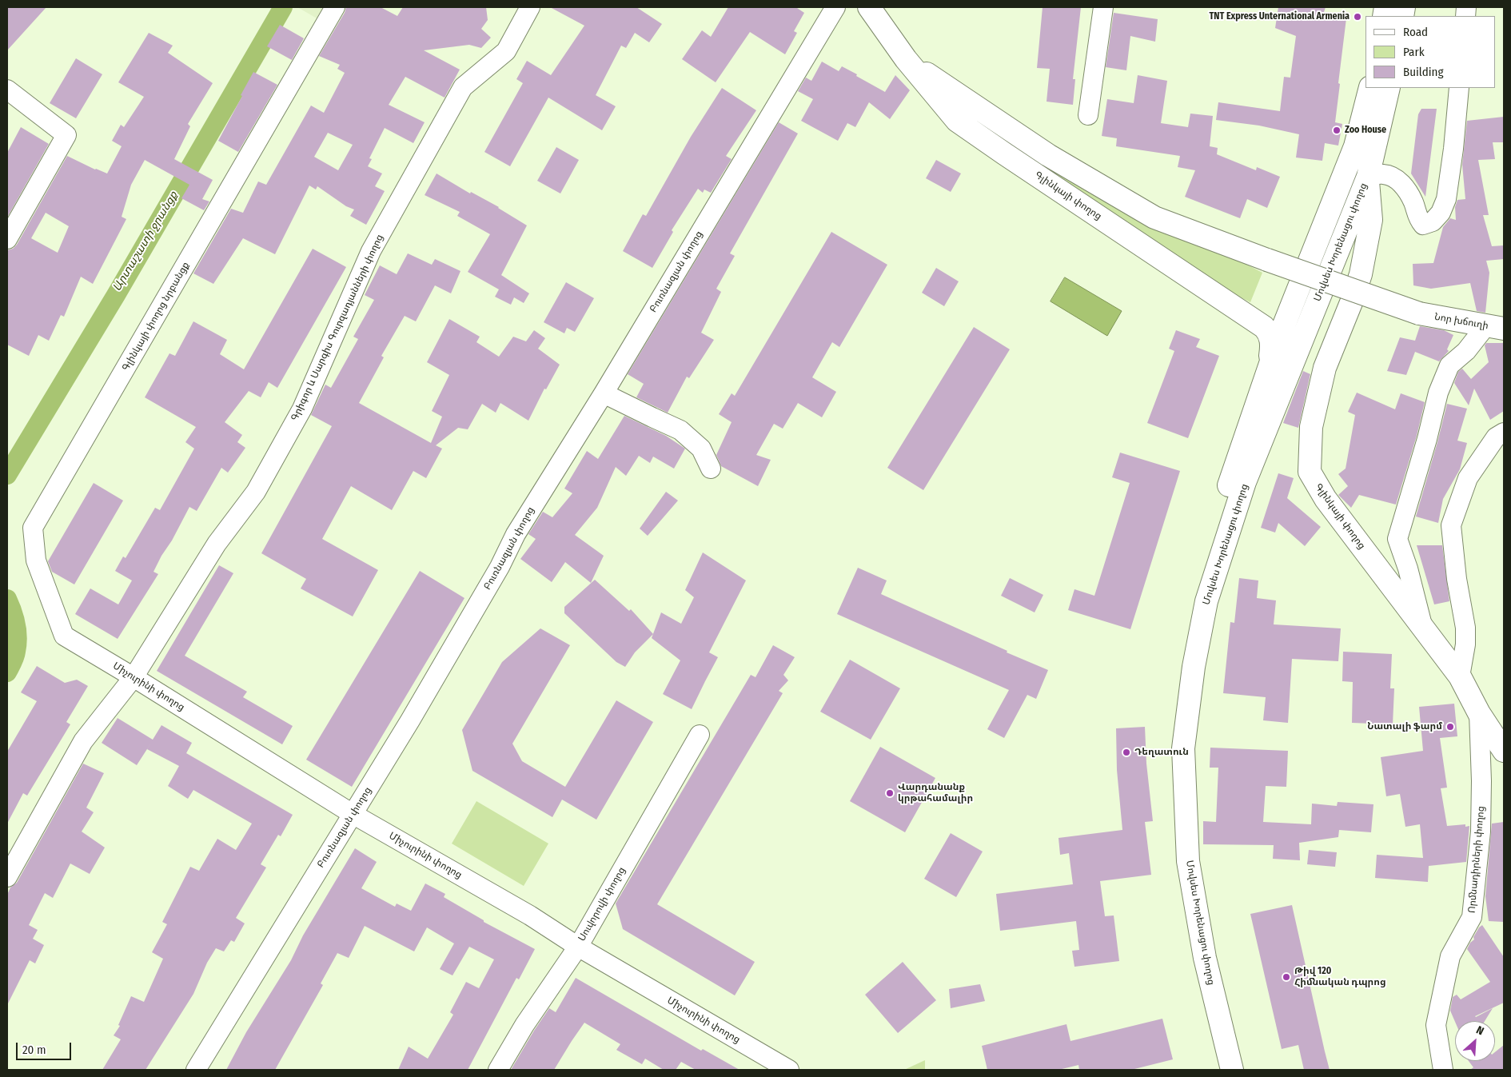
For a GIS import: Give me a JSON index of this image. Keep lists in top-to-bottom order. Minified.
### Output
{"streets":{"main road":["Գլինկայի փողոց","Մովսես Խորենացու փողոց","Նոր խճուղի"],"street":["Բուռնազյան փողոց","Գլինկայի փողոց նրբանցք","Գրիգոր և Սարգիս Գուրզադյանների փողոց","Միչուրինի փողոց","Որմնադիրների փողոց","Սուվորովի փողոց"]},"crossings":[["Գլինկայի փողոց","Մովսես Խորենացու փողոց"],["Գլինկայի փողոց","Նոր խճուղի"],["Գլինկայի փողոց","Որմնադիրների փողոց"],["Բուռնազյան փողոց","Միչուրինի փողոց"],["Գլինկայի փողոց նրբանցք","Միչուրինի փողոց"],["Գրիգոր և Սարգիս Գուրզադյանների փողոց","Միչուրինի փողոց"],["Միչուրինի փողոց","Սուվորովի փողոց"]],"water":["Արտաշատի ջրանցք"],"places":["TNT Express Unternational Armenia","Zoo House","Նատալի ֆարմ","Դեղատուն","Վարդանանք կրթահամալիր","Թիվ 120 Հիմնական դպրոց"],"legend":["Road","Park","Building"],"scale_bar":"20 m","north":"top right"}
